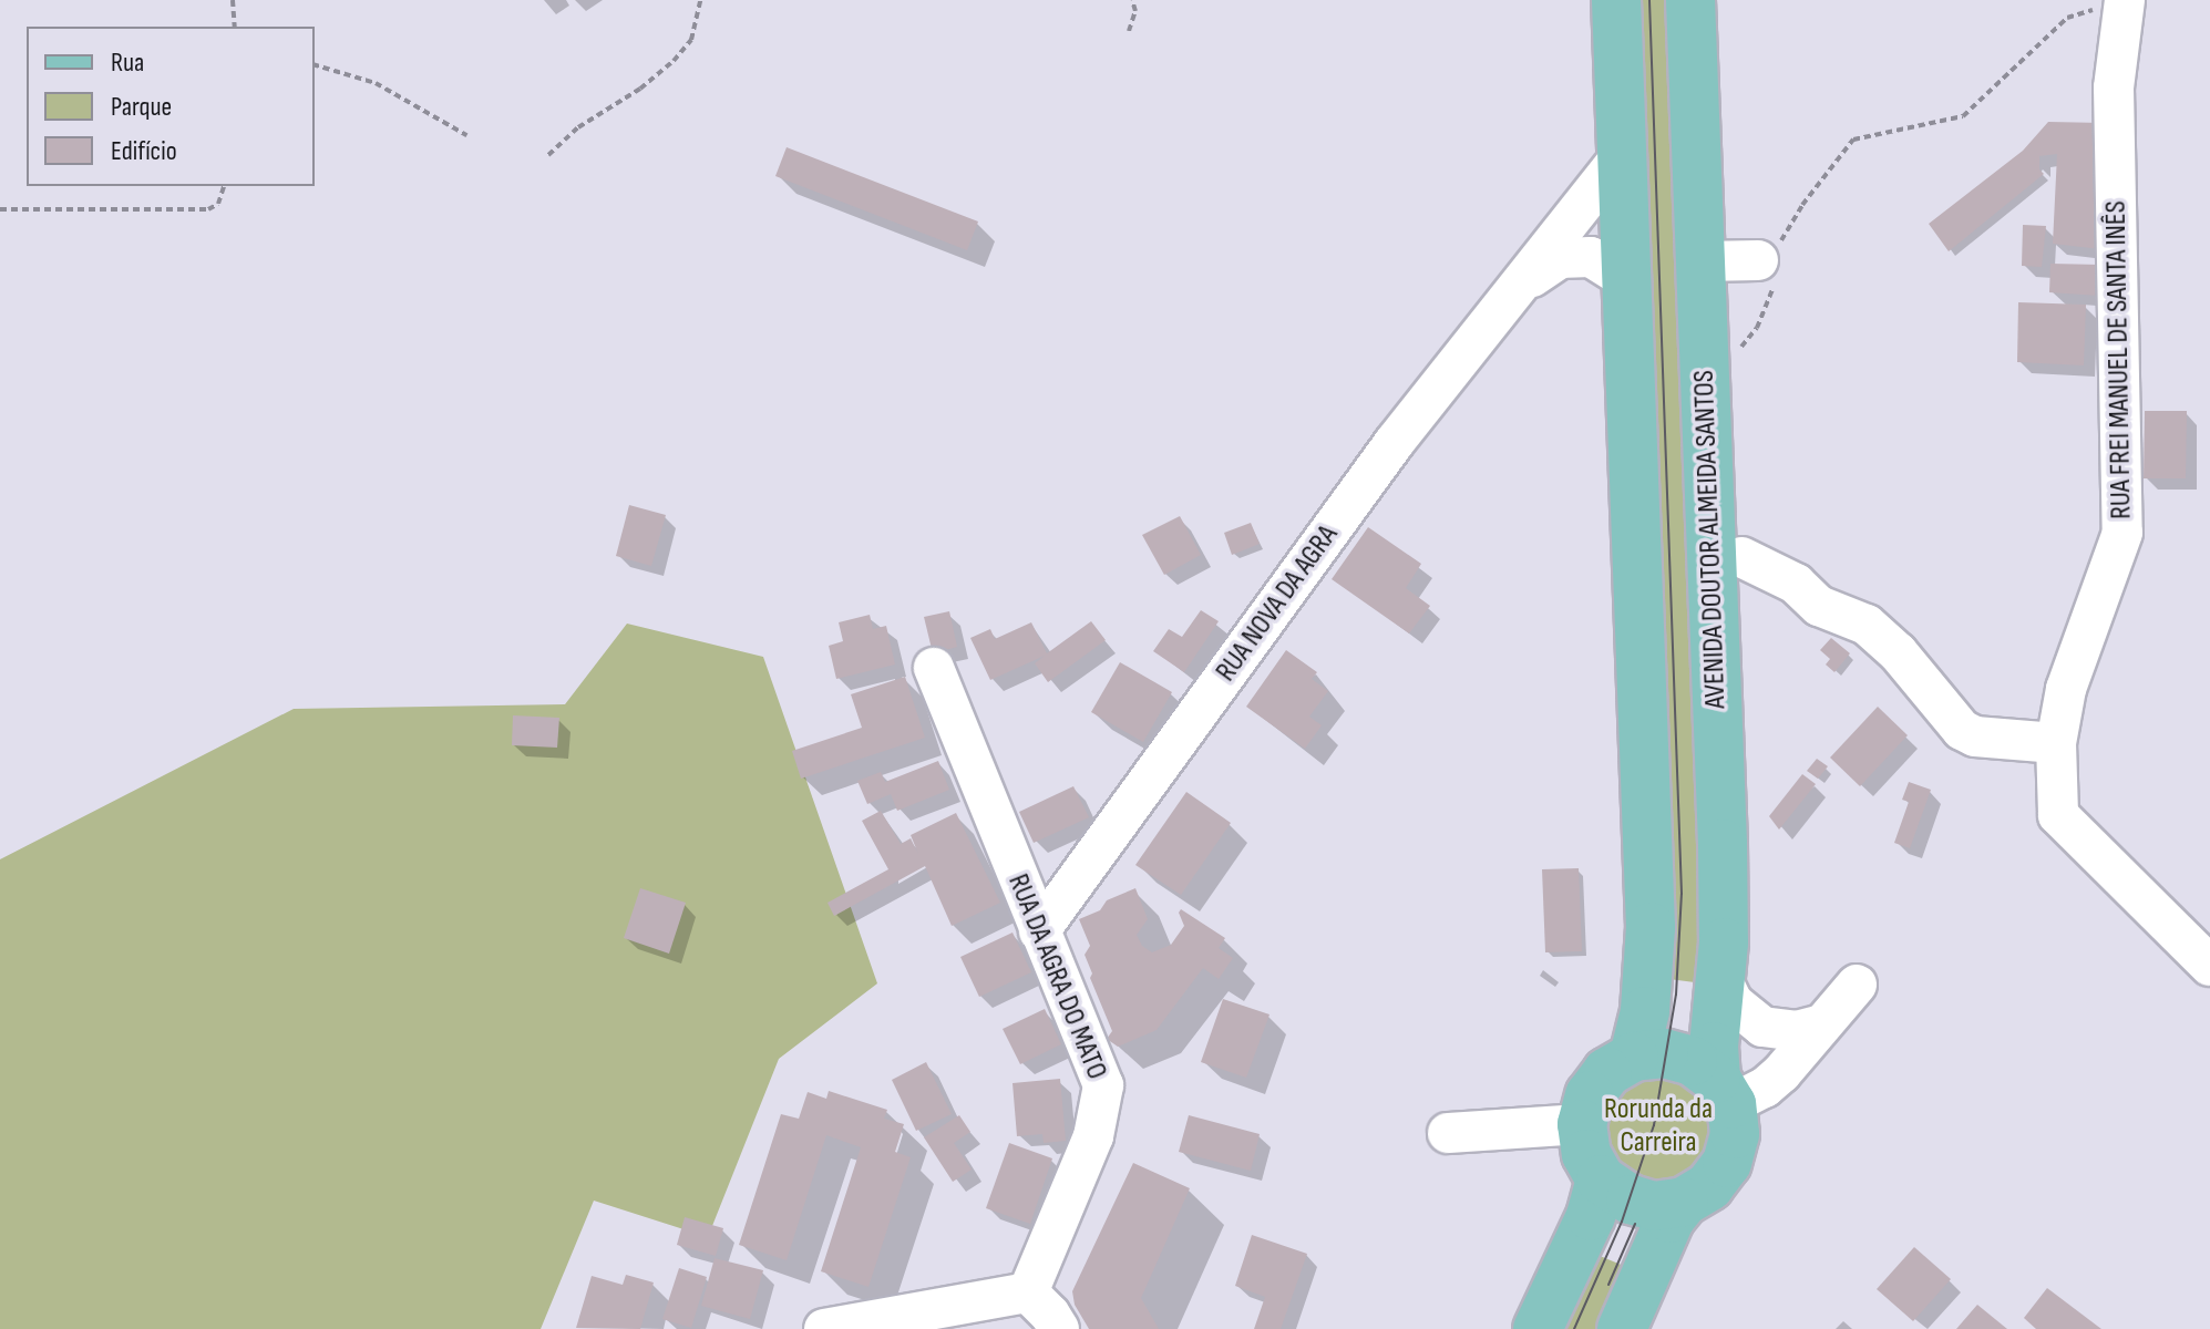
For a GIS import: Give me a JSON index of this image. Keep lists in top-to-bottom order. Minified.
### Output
{"streets":{"main road":["AVENIDA DOUTOR ALMEIDA SANTOS"],"street":["RUA FREI MANUEL DE SANTA INÊS","RUA NOVA DA AGRA","RUA DA AGRA DO MATO"]},"crossings":[["RUA NOVA DA AGRA","RUA DA AGRA DO MATO"]],"parks":["Rorunda da Carreira"],"legend":["Rua","Parque","Edifício"]}
